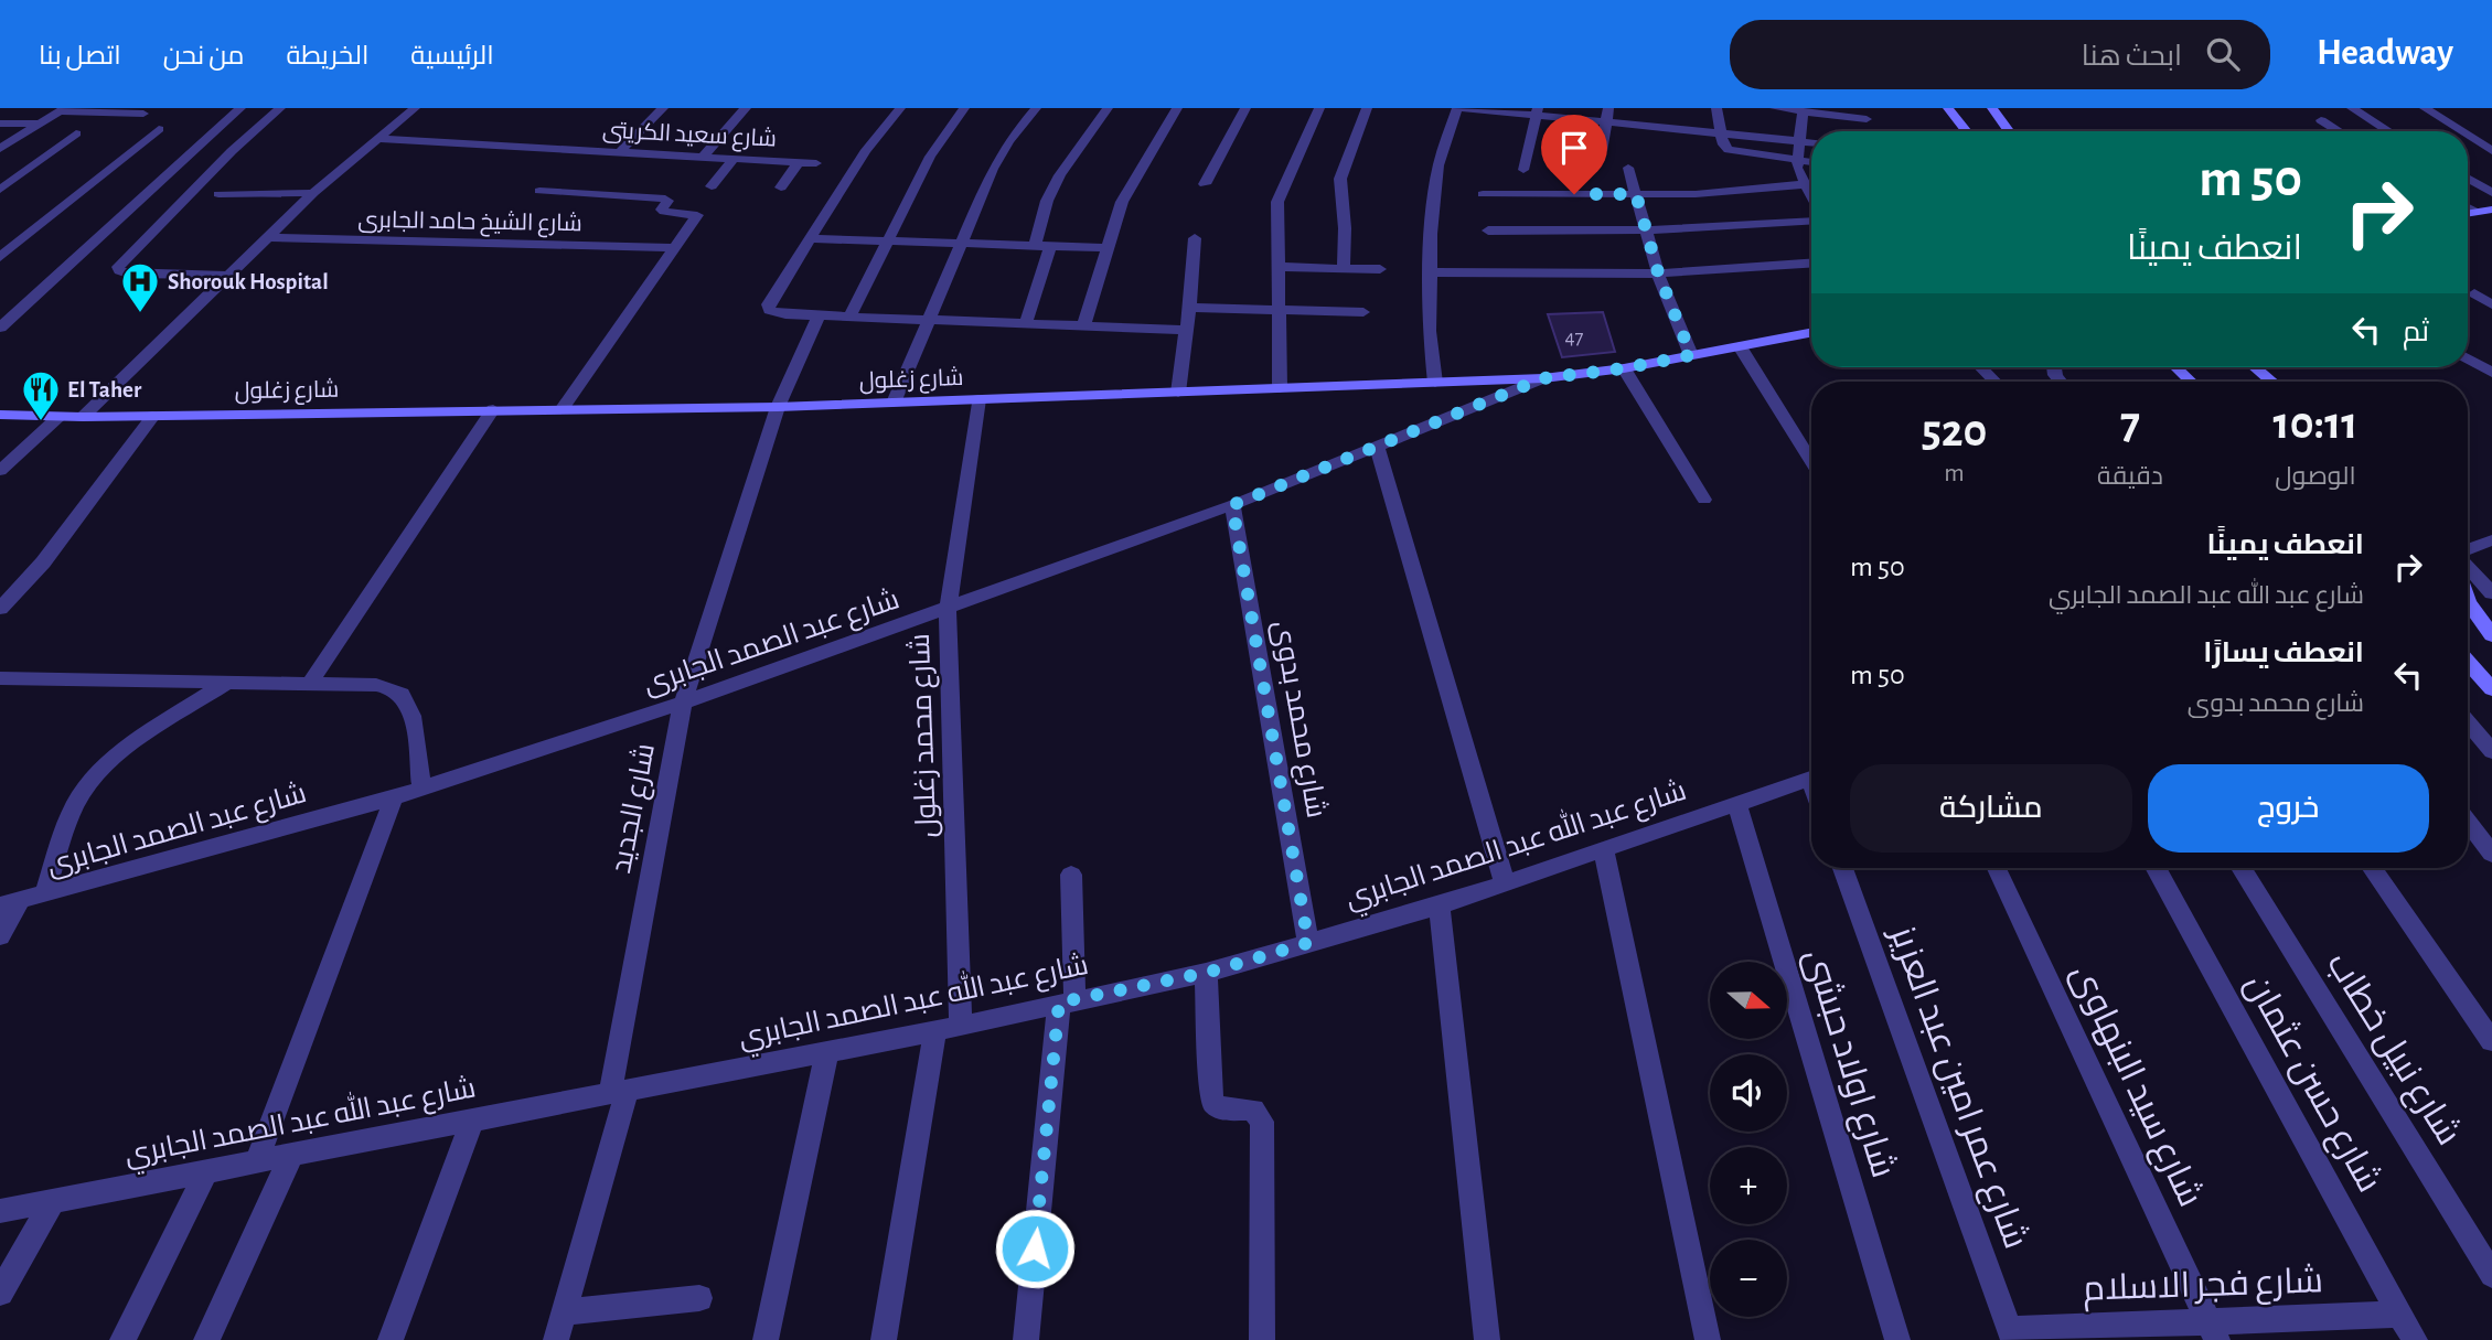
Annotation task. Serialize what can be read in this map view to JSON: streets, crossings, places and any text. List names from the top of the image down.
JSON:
{
  "streets": {
    "street": [
      "شارع سعيد الكريتى",
      "شارع الشيخ حامد الجابرى",
      "شارع زغلول",
      "شارع عبد الصمد الجابرى",
      "شارع محمد بدوى",
      "شارع محمد زغلول",
      "شارع الجديد",
      "شارع عبد الله عبد الصمد الجابري",
      "شارع نبيل خطاب",
      "شارع اولاد حبشى",
      "شارع حسن عثمان",
      "شارع سيد البنهاوى",
      "شارع عمر امين عبد العزيز",
      "شارع فجر الاسلام"
    ]
  },
  "crossings": [
    ["شارع زغلول", "شارع عبد الصمد الجابرى"],
    ["شارع زغلول", "شارع محمد زغلول"],
    ["شارع زغلول", "شارع الجديد"],
    ["شارع عبد الصمد الجابرى", "شارع محمد بدوى"],
    ["شارع عبد الصمد الجابرى", "شارع محمد زغلول"],
    ["شارع عبد الصمد الجابرى", "شارع الجديد"],
    ["شارع محمد بدوى", "شارع عبد الله عبد الصمد الجابري"],
    ["شارع محمد زغلول", "شارع عبد الله عبد الصمد الجابري"],
    ["شارع الجديد", "شارع عبد الله عبد الصمد الجابري"],
    ["شارع عبد الله عبد الصمد الجابري", "شارع اولاد حبشى"],
    ["شارع حسن عثمان", "شارع فجر الاسلام"],
    ["شارع سيد البنهاوى", "شارع فجر الاسلام"],
    ["شارع عمر امين عبد العزيز", "شارع فجر الاسلام"]
  ],
  "places": {
    "hospital": ["Shorouk Hospital"],
    "restaurant": ["El Taher"]
  },
  "house_numbers": ["47"],
  "north": "right",
  "page": {
    "header": "Headway",
    "search": "ابحث هنا",
    "nav": [
      "الرئيسية",
      "الخريطة",
      "من نحن",
      "اتصل بنا"
    ],
    "turn": ["50 m", "انعطف يمينًا"],
    "then": "ثم",
    "eta": [
      "10:11",
      "الوصول",
      "7",
      "دقيقة",
      "520",
      "m"
    ],
    "list": [
      {
        "name": "انعطف يمينًا",
        "note": "شارع عبد الله عبد الصمد الجابري",
        "value": "50 m"
      },
      {
        "name": "انعطف يسارًا",
        "note": "شارع محمد بدوى",
        "value": "50 m"
      }
    ],
    "buttons": ["خروج", "مشاركة"],
    "map_buttons": ["+", "−"]
  }
}
